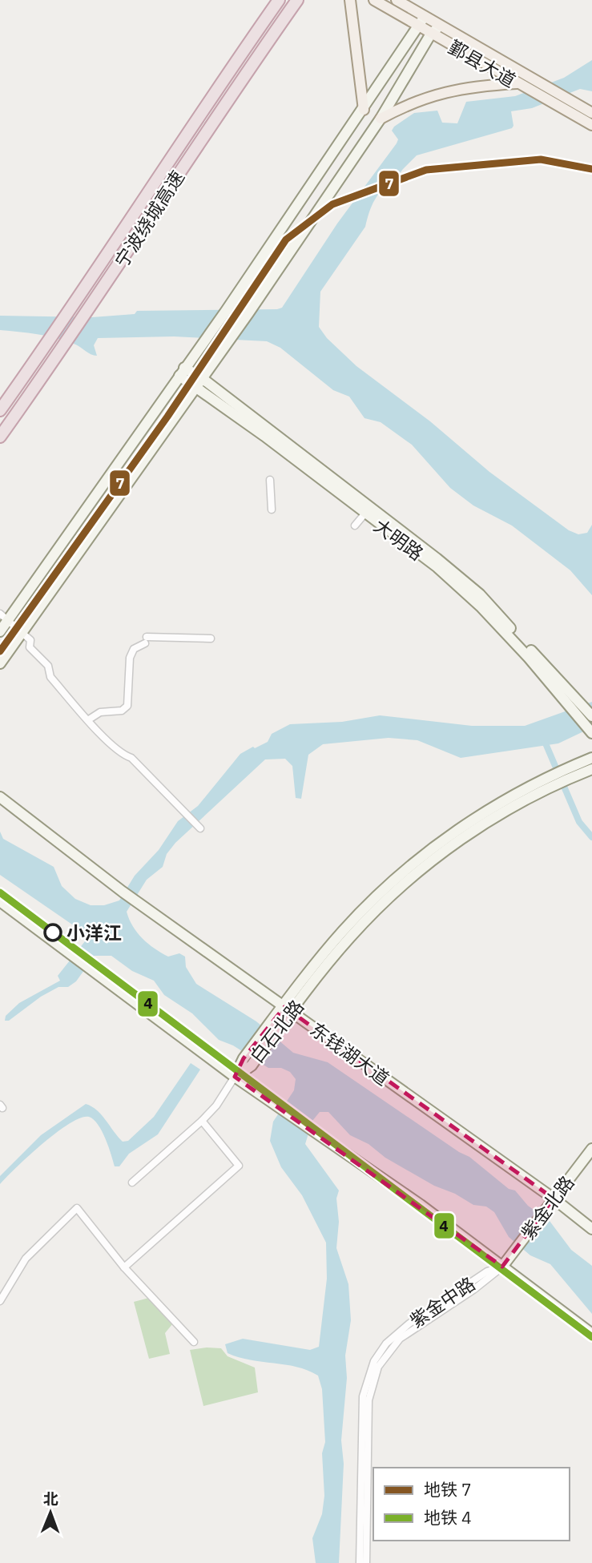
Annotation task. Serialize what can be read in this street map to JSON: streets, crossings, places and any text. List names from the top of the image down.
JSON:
{
  "streets": {
    "highway": ["宁波绕城高速"],
    "main road": [
      "鄞县大道",
      "大明路",
      "白石北路",
      "东钱湖大道",
      "紫金北路"
    ],
    "street": ["紫金中路"]
  },
  "crossings": [
    ["白石北路", "东钱湖大道"],
    ["东钱湖大道", "紫金北路"],
    ["紫金北路", "紫金中路"]
  ],
  "places": ["小洋江"],
  "lines": ["metro line 7", "metro line 4"],
  "legend": ["地铁 7", "地铁 4"],
  "north": "top"
}
